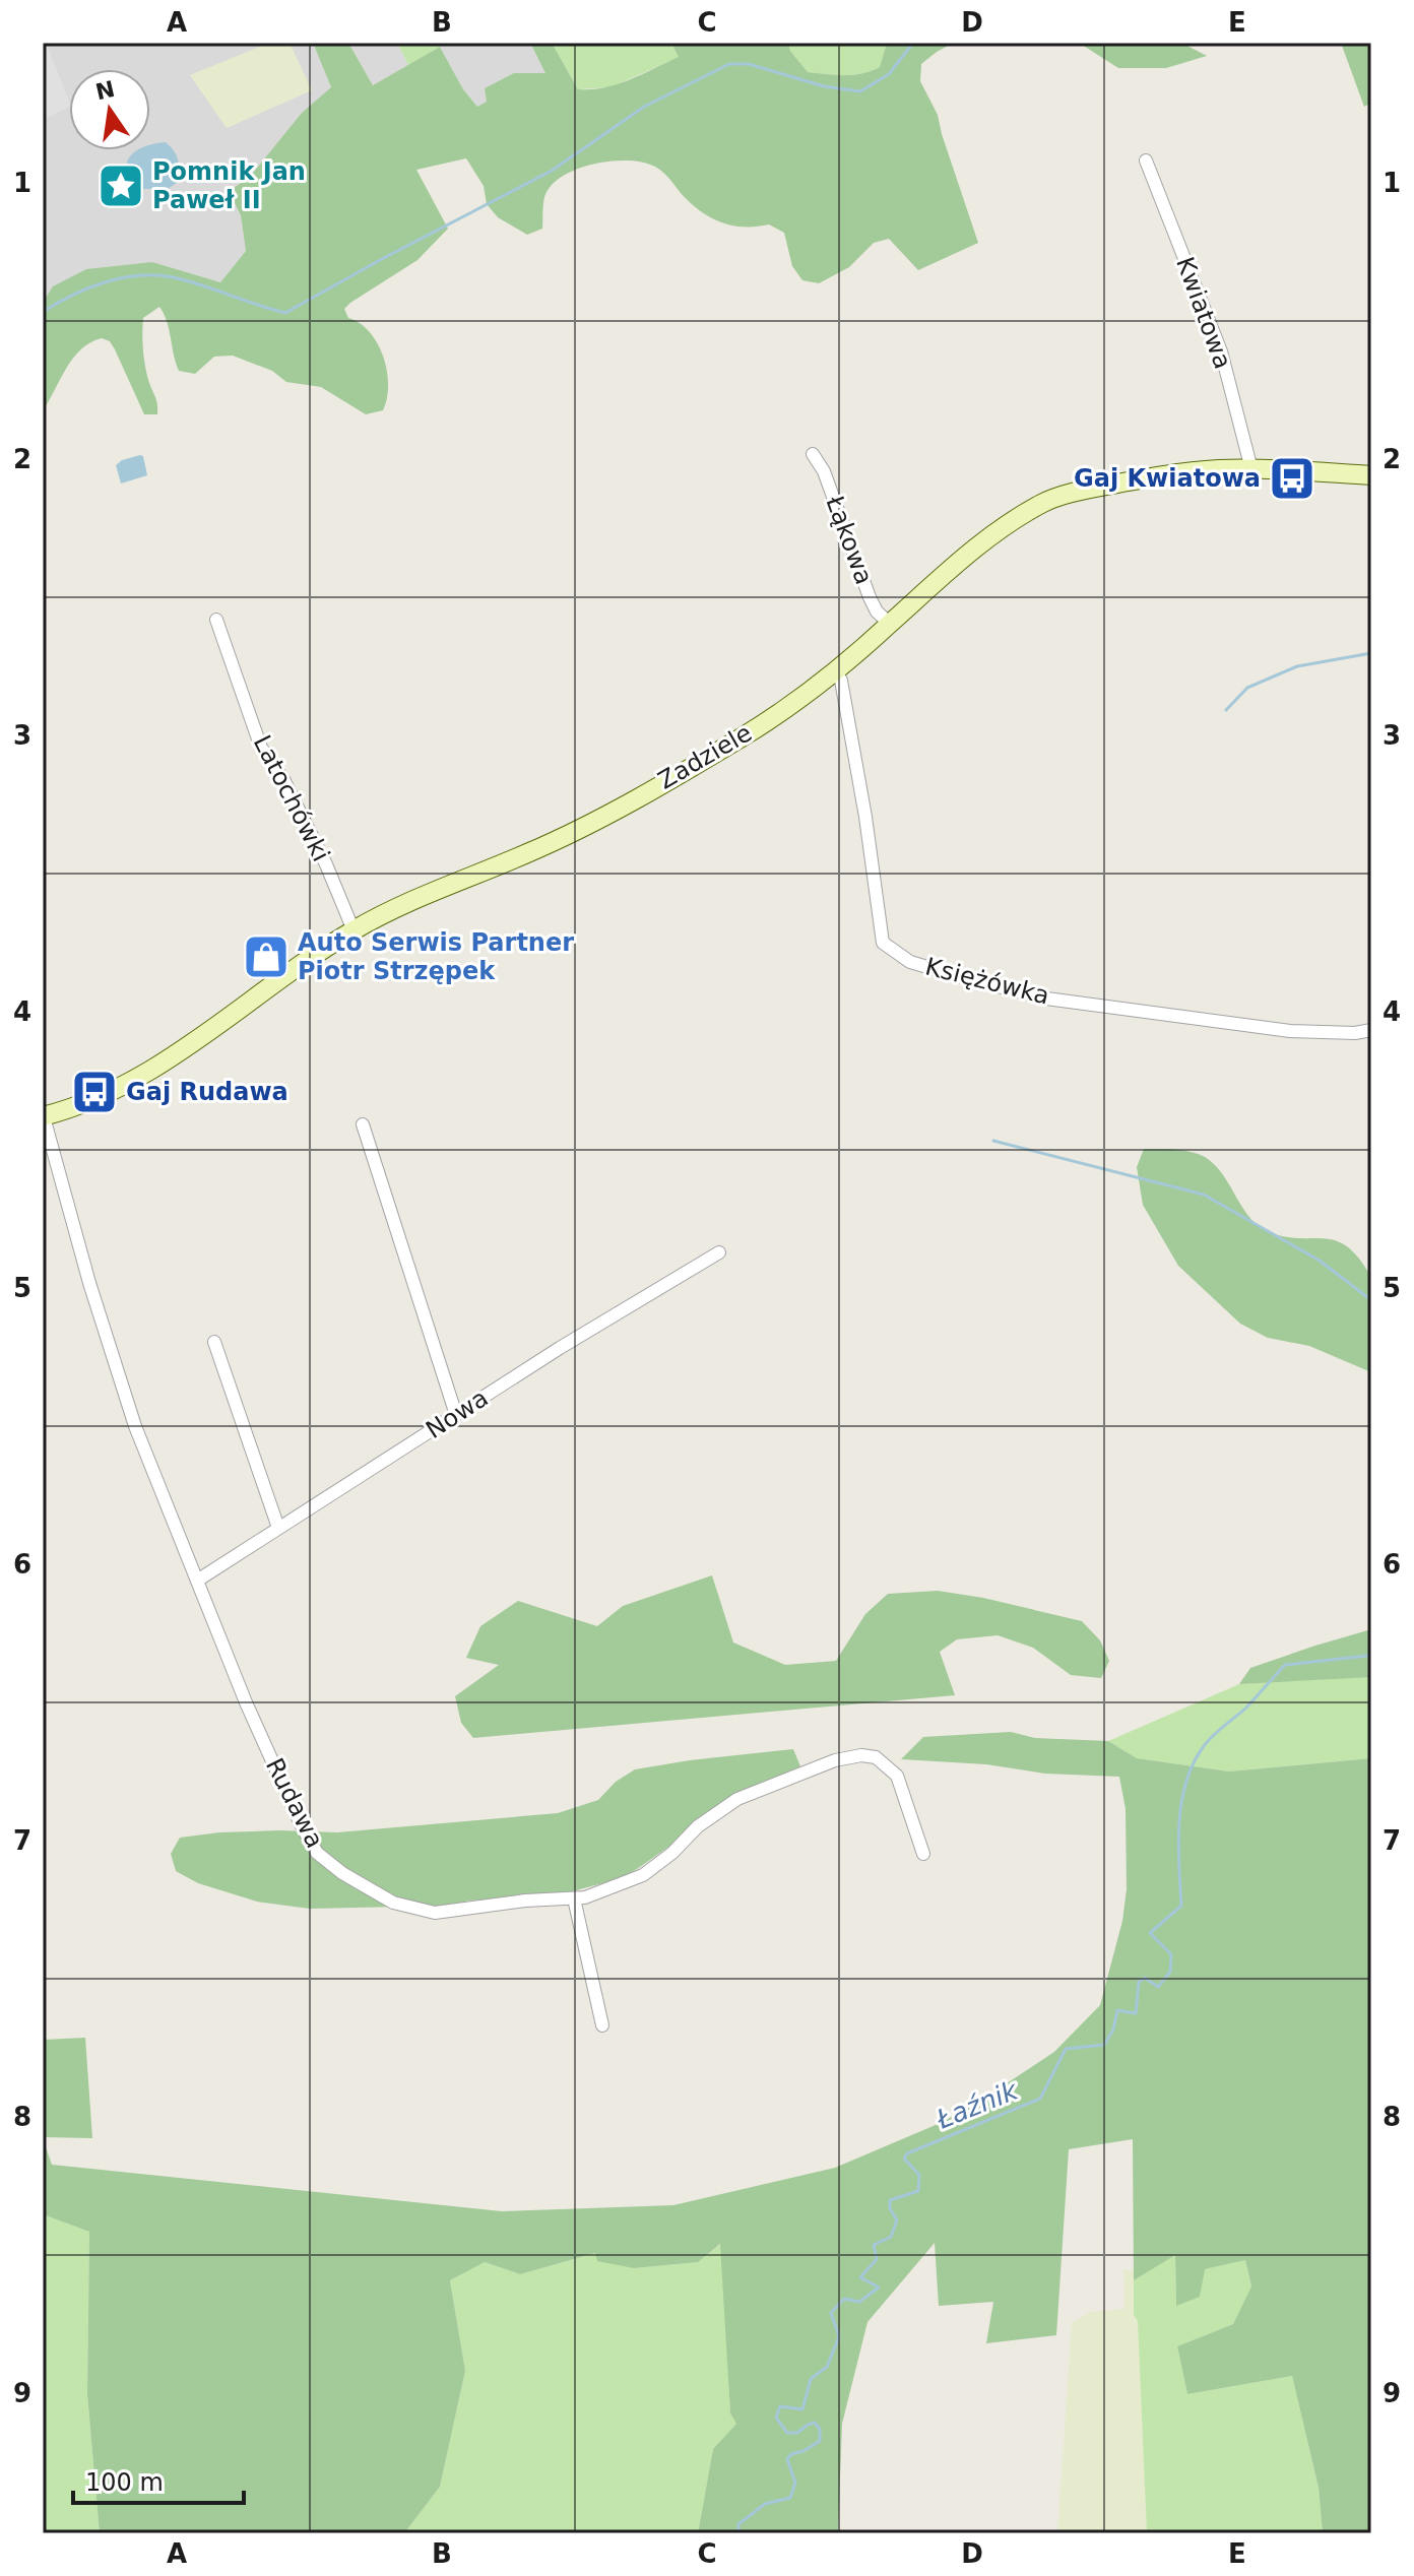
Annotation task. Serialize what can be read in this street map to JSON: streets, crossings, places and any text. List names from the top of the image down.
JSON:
{
  "streets": {
    "street": [
      "Kwiatowa",
      "Łąkowa",
      "Zadziele",
      "Latochówki",
      "Księżówka",
      "Nowa",
      "Rudawa"
    ]
  },
  "crossings": [
    ["Kwiatowa", "Zadziele"],
    ["Łąkowa", "Zadziele"],
    ["Zadziele", "Latochówki"],
    ["Zadziele", "Księżówka"],
    ["Zadziele", "Rudawa"],
    ["Nowa", "Rudawa"]
  ],
  "water": ["Łaźnik"],
  "places": {
    "place": ["Pomnik Jan Paweł II"],
    "bus stop": ["Gaj Kwiatowa", "Gaj Rudawa"],
    "shop": ["Auto Serwis Partner Piotr Strzępek"]
  },
  "scale_bar": "100 m",
  "north": "top",
  "grid": {
    "columns": [
      "A",
      "B",
      "C",
      "D",
      "E"
    ],
    "rows": [
      "1",
      "2",
      "3",
      "4",
      "5",
      "6",
      "7",
      "8",
      "9"
    ]
  }
}
